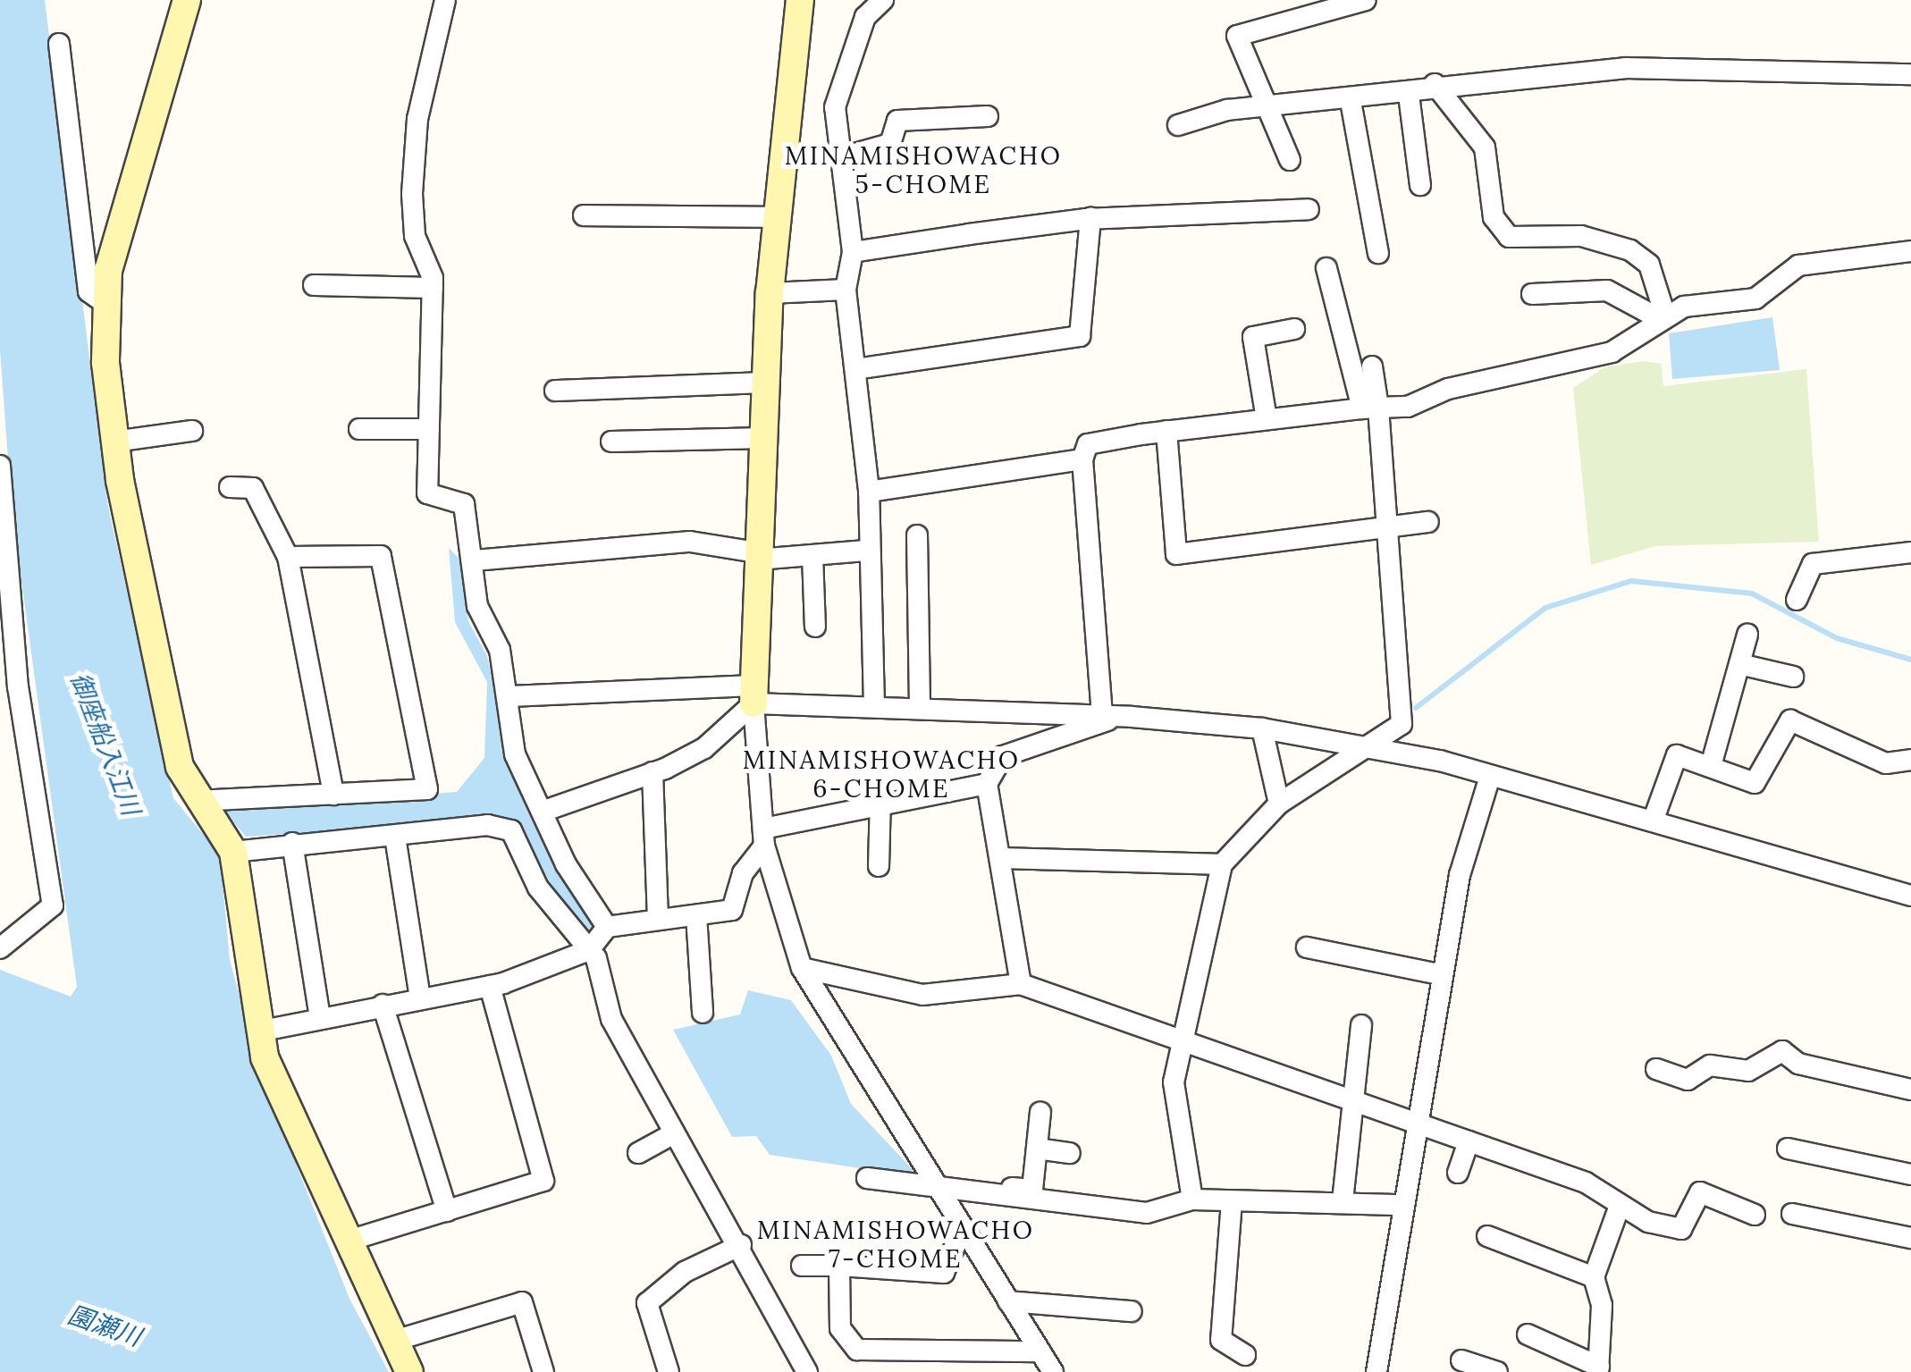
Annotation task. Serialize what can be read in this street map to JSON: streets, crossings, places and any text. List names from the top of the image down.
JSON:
{
  "districts": ["MINAMISHOWACHO 5-CHOME", "MINAMISHOWACHO 6-CHOME", "MINAMISHOWACHO 7-CHOME"],
  "water": ["御座船入江川", "園瀬川"]
}
